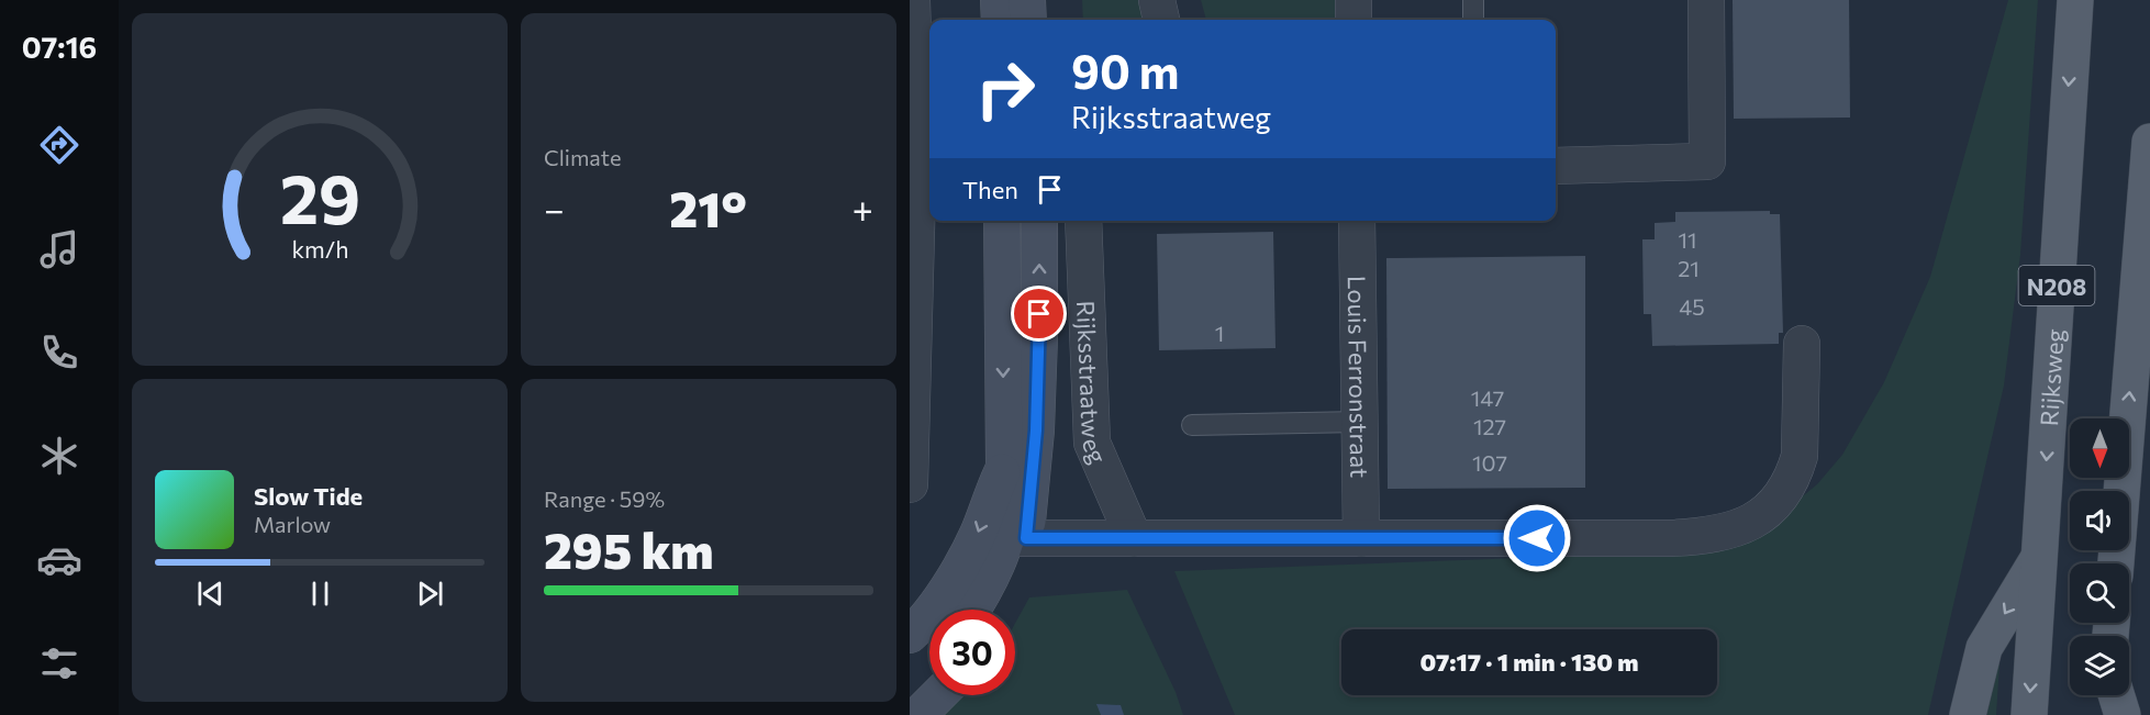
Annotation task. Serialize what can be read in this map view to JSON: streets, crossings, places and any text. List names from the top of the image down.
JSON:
{
  "streets": {
    "main road": ["N208", "Rijksweg", "Rijksstraatweg"],
    "street": ["Louis Ferronstraat"]
  },
  "crossings": [
    ["N208", "Rijksweg"]
  ],
  "house_numbers": [
    "11",
    "21",
    "45",
    "1",
    "147",
    "127",
    "107"
  ],
  "north": "bottom",
  "page": {
    "tabs": "07:16",
    "tile": [
      "Climate",
      ["Range · 59%", "295 km"]
    ],
    "turn": ["90 m", "Rijksstraatweg"],
    "then": "Then",
    "heat": ["−", "21°", "+"],
    "song": ["Slow Tide", "Marlow"],
    "limit": "30",
    "trip": "07:17 · 1 min · 130 m",
    "gauge": ["29", "km/h"]
  }
}
